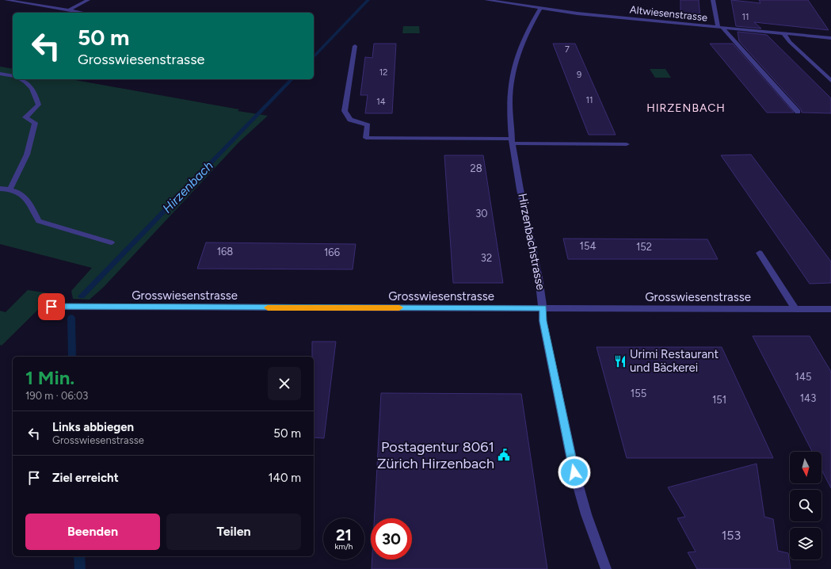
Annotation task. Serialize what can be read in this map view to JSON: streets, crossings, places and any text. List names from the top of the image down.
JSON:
{
  "streets": {
    "street": ["Altwiesenstrasse", "Hirzenbachstrasse", "Grosswiesenstrasse"]
  },
  "crossings": [
    ["Altwiesenstrasse", "Hirzenbachstrasse"],
    ["Hirzenbachstrasse", "Grosswiesenstrasse"]
  ],
  "districts": ["HIRZENBACH"],
  "water": ["Hirzenbach"],
  "places": {
    "restaurant": ["Urimi Restaurant und Bäckerei"],
    "public building": ["Postagentur 8061 Zürich Hirzenbach"]
  },
  "house_numbers": [
    "11",
    "7",
    "12",
    "9",
    "11",
    "14",
    "28",
    "30",
    "154",
    "152",
    "168",
    "166",
    "32",
    "145",
    "155",
    "143",
    "151",
    "153"
  ],
  "north": "bottom",
  "page": {
    "turn": ["50 m", "Grosswiesenstrasse"],
    "heading": ["1 Min.", "190 m · 06:03"],
    "list": [
      {
        "name": "Links abbiegen",
        "note": "Grosswiesenstrasse",
        "value": "50 m"
      },
      {
        "name": "Ziel erreicht",
        "value": "140 m"
      }
    ],
    "buttons": ["Beenden", "Teilen"],
    "speed": "21 km/h",
    "limit": "30"
  }
}
